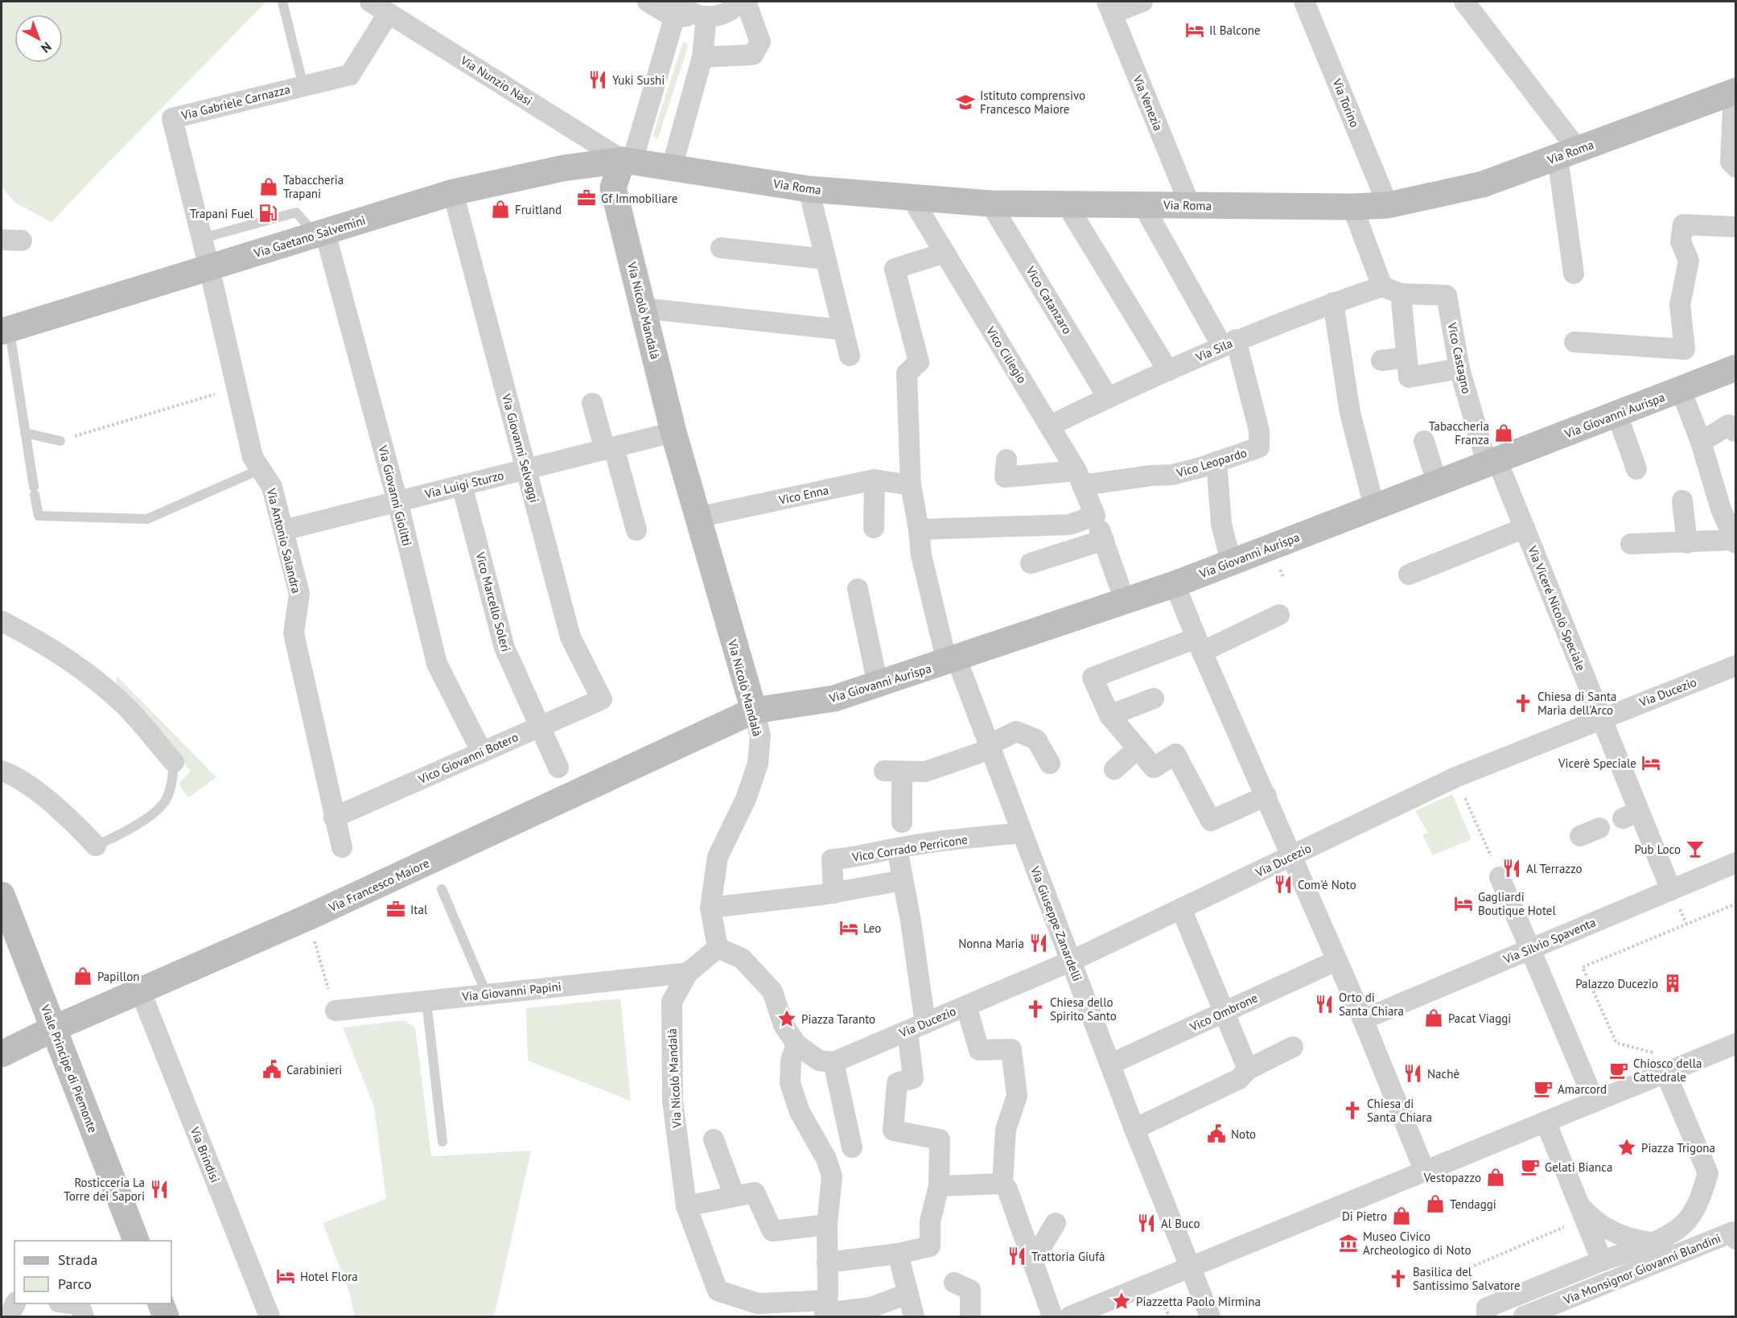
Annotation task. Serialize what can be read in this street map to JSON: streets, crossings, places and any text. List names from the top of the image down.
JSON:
{
  "streets": {
    "main road": [
      "Via Roma",
      "Via Gaetano Salvemini",
      "Via Nicolò Mandalà",
      "Via Giovanni Aurispa",
      "Via Francesco Maiore",
      "Viale Principe di Piemonte"
    ],
    "street": [
      "Via Nunzio Nasi",
      "Via Gabriele Carnazza",
      "Via Venezia",
      "Via Torino",
      "Vico Catanzaro",
      "Via Sila",
      "Vico Ciliegio",
      "Vico Castagno",
      "Via Giovanni Selvaggi",
      "Vico Leopardo",
      "Via Luigi Sturzo",
      "Vico Enna",
      "Via Giovanni Giolitti",
      "Via Antonio Salandra",
      "Vico Marcello Soleri",
      "Via Viceré Nicolò Speciale",
      "Via Ducezio",
      "Vico Giovanni Botero",
      "Vico Corrado Perricone",
      "Via Giuseppe Zanardelli",
      "Via Silvio Spaventa",
      "Via Giovanni Papini",
      "Vico Ombrone",
      "Via Brindisi",
      "Via Monsignor Giovanni Blandini"
    ]
  },
  "crossings": [
    ["Via Nunzio Nasi", "Via Gabriele Carnazza"],
    ["Via Nunzio Nasi", "Via Roma"],
    ["Via Nunzio Nasi", "Via Gaetano Salvemini"],
    ["Via Nunzio Nasi", "Via Nicolò Mandalà"],
    ["Via Gabriele Carnazza", "Via Gaetano Salvemini"],
    ["Via Gabriele Carnazza", "Via Antonio Salandra"],
    ["Via Venezia", "Via Roma"],
    ["Via Torino", "Via Roma"],
    ["Via Roma", "Via Gaetano Salvemini"],
    ["Via Roma", "Vico Catanzaro"],
    ["Via Roma", "Via Nicolò Mandalà"],
    ["Via Roma", "Vico Ciliegio"],
    ["Via Gaetano Salvemini", "Via Nicolò Mandalà"],
    ["Via Gaetano Salvemini", "Via Giovanni Selvaggi"],
    ["Via Gaetano Salvemini", "Via Giovanni Giolitti"],
    ["Via Gaetano Salvemini", "Via Antonio Salandra"],
    ["Vico Catanzaro", "Via Sila"],
    ["Via Nicolò Mandalà", "Via Giovanni Aurispa"],
    ["Via Nicolò Mandalà", "Via Luigi Sturzo"],
    ["Via Nicolò Mandalà", "Vico Enna"],
    ["Via Nicolò Mandalà", "Via Francesco Maiore"],
    ["Via Nicolò Mandalà", "Via Giovanni Papini"],
    ["Via Sila", "Vico Ciliegio"],
    ["Via Sila", "Vico Castagno"],
    ["Via Sila", "Vico Leopardo"],
    ["Vico Ciliegio", "Vico Leopardo"],
    ["Vico Ciliegio", "Via Giuseppe Zanardelli"],
    ["Vico Castagno", "Via Giovanni Aurispa"],
    ["Vico Castagno", "Via Viceré Nicolò Speciale"],
    ["Via Giovanni Aurispa", "Via Viceré Nicolò Speciale"],
    ["Via Giovanni Aurispa", "Via Francesco Maiore"],
    ["Via Giovanni Aurispa", "Via Giuseppe Zanardelli"],
    ["Via Giovanni Selvaggi", "Via Luigi Sturzo"],
    ["Via Giovanni Selvaggi", "Vico Giovanni Botero"],
    ["Via Luigi Sturzo", "Via Giovanni Giolitti"],
    ["Via Luigi Sturzo", "Via Antonio Salandra"],
    ["Via Luigi Sturzo", "Vico Marcello Soleri"],
    ["Vico Enna", "Via Giuseppe Zanardelli"],
    ["Via Giovanni Giolitti", "Vico Giovanni Botero"],
    ["Via Antonio Salandra", "Vico Giovanni Botero"],
    ["Vico Marcello Soleri", "Vico Giovanni Botero"],
    ["Via Viceré Nicolò Speciale", "Via Ducezio"],
    ["Via Viceré Nicolò Speciale", "Via Silvio Spaventa"],
    ["Via Ducezio", "Via Giuseppe Zanardelli"],
    ["Vico Corrado Perricone", "Via Giuseppe Zanardelli"],
    ["Via Francesco Maiore", "Viale Principe di Piemonte"],
    ["Via Francesco Maiore", "Via Brindisi"],
    ["Via Giuseppe Zanardelli", "Vico Ombrone"]
  ],
  "places": {
    "hotel": [
      "Il Balcone",
      "Vicerè Speciale",
      "Gagliardi Boutique Hotel",
      "Leo",
      "Hotel Flora"
    ],
    "restaurant": [
      "Yuki Sushi",
      "Al Terrazzo",
      "Com'é Noto",
      "Nonna Maria",
      "Orto di Santa Chiara",
      "Nachè",
      "Rosticceria La Torre dei Sapori",
      "Al Buco",
      "Trattoria Giufà"
    ],
    "school or university": ["Istituto comprensivo Francesco Maiore"],
    "shop": [
      "Tabaccheria Trapani",
      "Fruitland",
      "Tabaccheria Franza",
      "Papillon",
      "Pacat Viaggi",
      "Vestopazzo",
      "Tendaggi",
      "Di Pietro"
    ],
    "office": ["Gf Immobiliare", "Ital"],
    "fuel station": ["Trapani Fuel"],
    "church": [
      "Chiesa di Santa Maria dell'Arco",
      "Chiesa dello Spirito Santo",
      "Chiesa di Santa Chiara",
      "Basilica del Santissimo Salvatore"
    ],
    "bar": ["Pub Loco"],
    "building": ["Palazzo Ducezio"],
    "place": ["Piazza Taranto", "Piazza Trigona", "Piazzetta Paolo Mirmina"],
    "public building": ["Carabinieri", "Noto"],
    "cafe": ["Chiosco della Cattedrale", "Amarcord", "Gelati Bianca"],
    "museum": ["Museo Civico Archeologico di Noto"]
  },
  "legend": ["Strada", "Parco"],
  "north": "bottom right"
}
